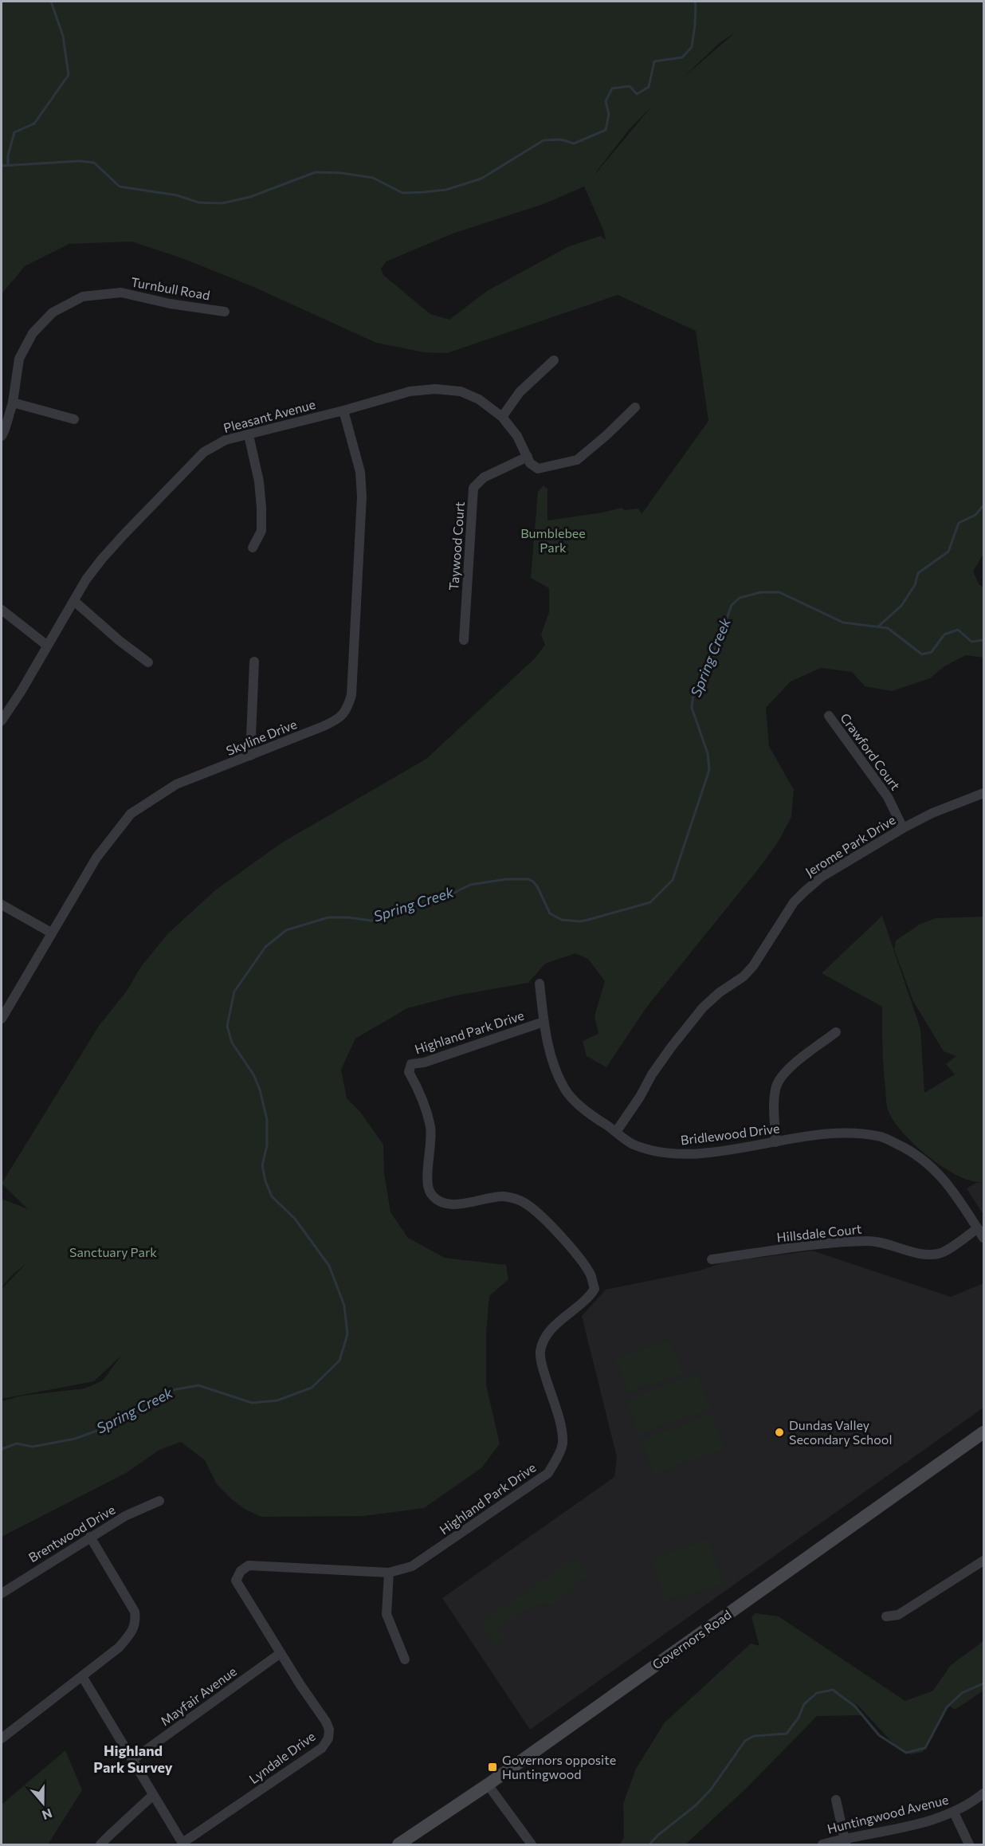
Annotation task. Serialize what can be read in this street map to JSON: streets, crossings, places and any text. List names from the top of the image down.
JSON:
{
  "streets": {
    "main road": ["Governors Road"],
    "street": [
      "Turnbull Road",
      "Pleasant Avenue",
      "Taywood Court",
      "Skyline Drive",
      "Crawford Court",
      "Jerome Park Drive",
      "Highland Park Drive",
      "Bridlewood Drive",
      "Hillsdale Court",
      "Brentwood Drive",
      "Mayfair Avenue",
      "Lyndale Drive",
      "Huntingwood Avenue"
    ]
  },
  "crossings": [
    ["Pleasant Avenue", "Taywood Court"],
    ["Pleasant Avenue", "Skyline Drive"],
    ["Crawford Court", "Jerome Park Drive"],
    ["Jerome Park Drive", "Bridlewood Drive"],
    ["Highland Park Drive", "Bridlewood Drive"],
    ["Highland Park Drive", "Lyndale Drive"],
    ["Bridlewood Drive", "Hillsdale Court"],
    ["Mayfair Avenue", "Lyndale Drive"]
  ],
  "districts": ["Highland Park Survey"],
  "water": ["Spring Creek"],
  "parks": ["Bumblebee Park", "Sanctuary Park"],
  "places": {
    "other": ["Dundas Valley Secondary School"],
    "transit": ["Governors opposite Huntingwood"]
  },
  "north": "bottom"
}
